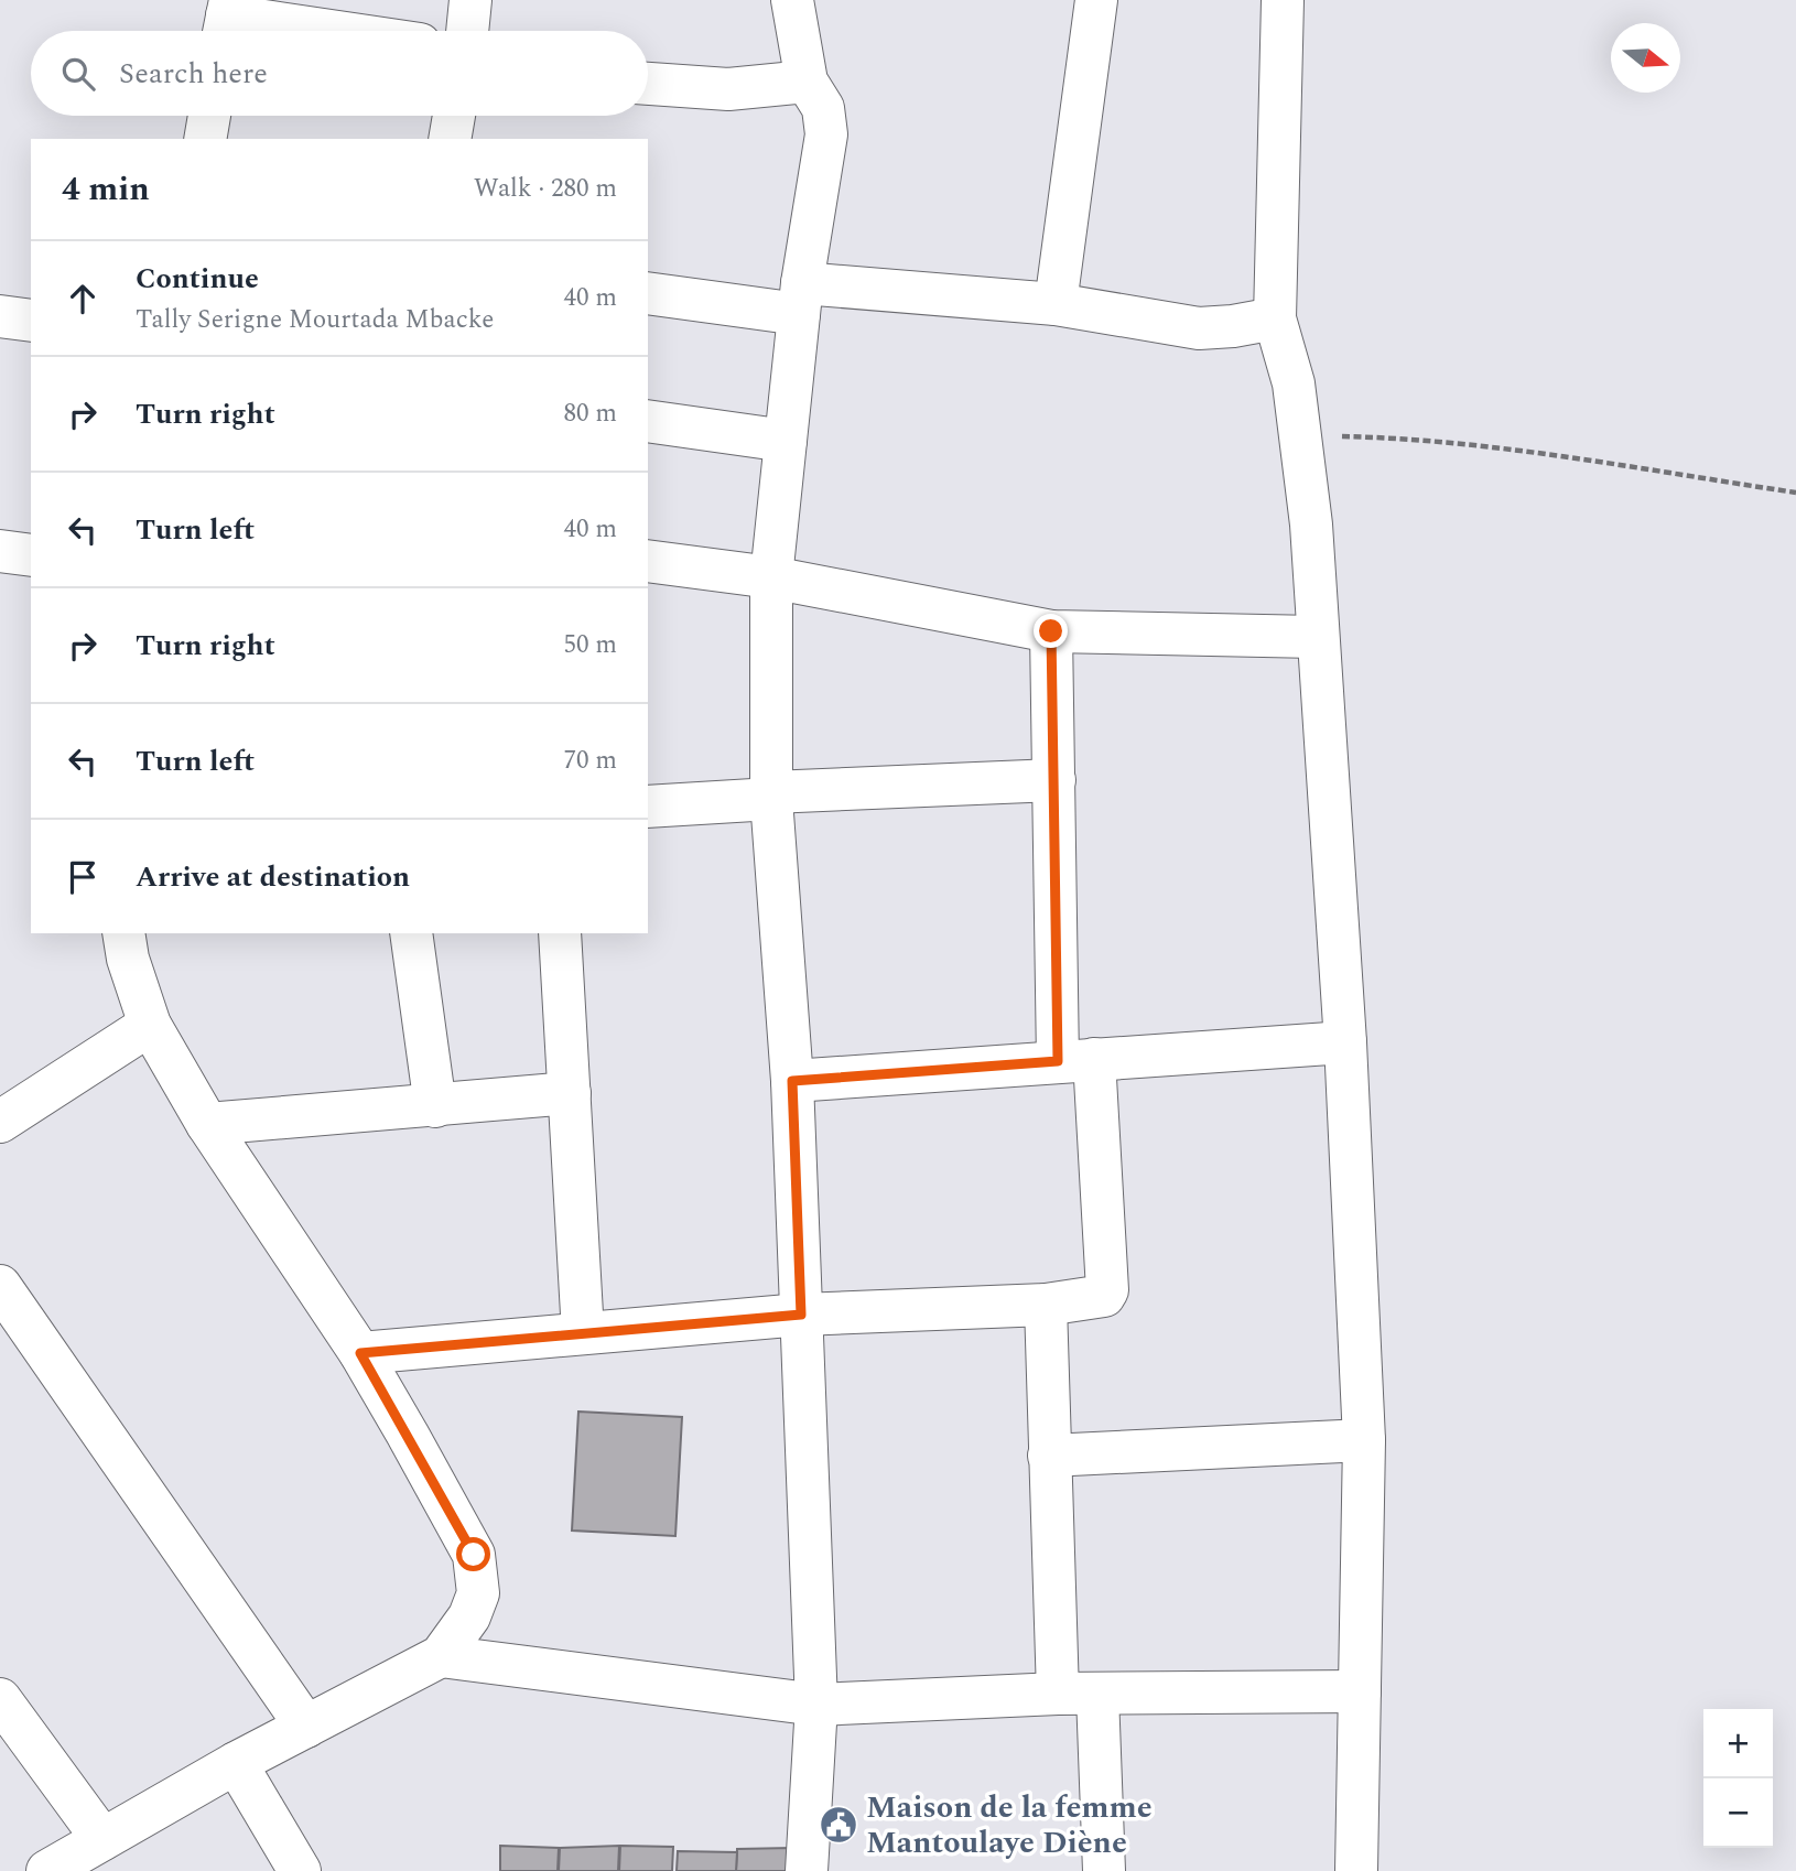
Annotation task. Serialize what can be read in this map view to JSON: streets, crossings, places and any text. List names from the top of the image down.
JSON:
{
  "places": {
    "public building": ["Maison de la femme Mantoulaye Diène"]
  },
  "north": "right",
  "page": {
    "search": "Search here",
    "heading": ["4 min", "Walk · 280 m"],
    "list": [
      ["Continue", "Tally Serigne Mourtada Mbacke", "40 m"],
      ["Turn right", "80 m"],
      ["Turn left", "40 m"],
      ["Turn right", "50 m"],
      ["Turn left", "70 m"],
      "Arrive at destination"
    ],
    "map_buttons": ["+", "−"]
  }
}
